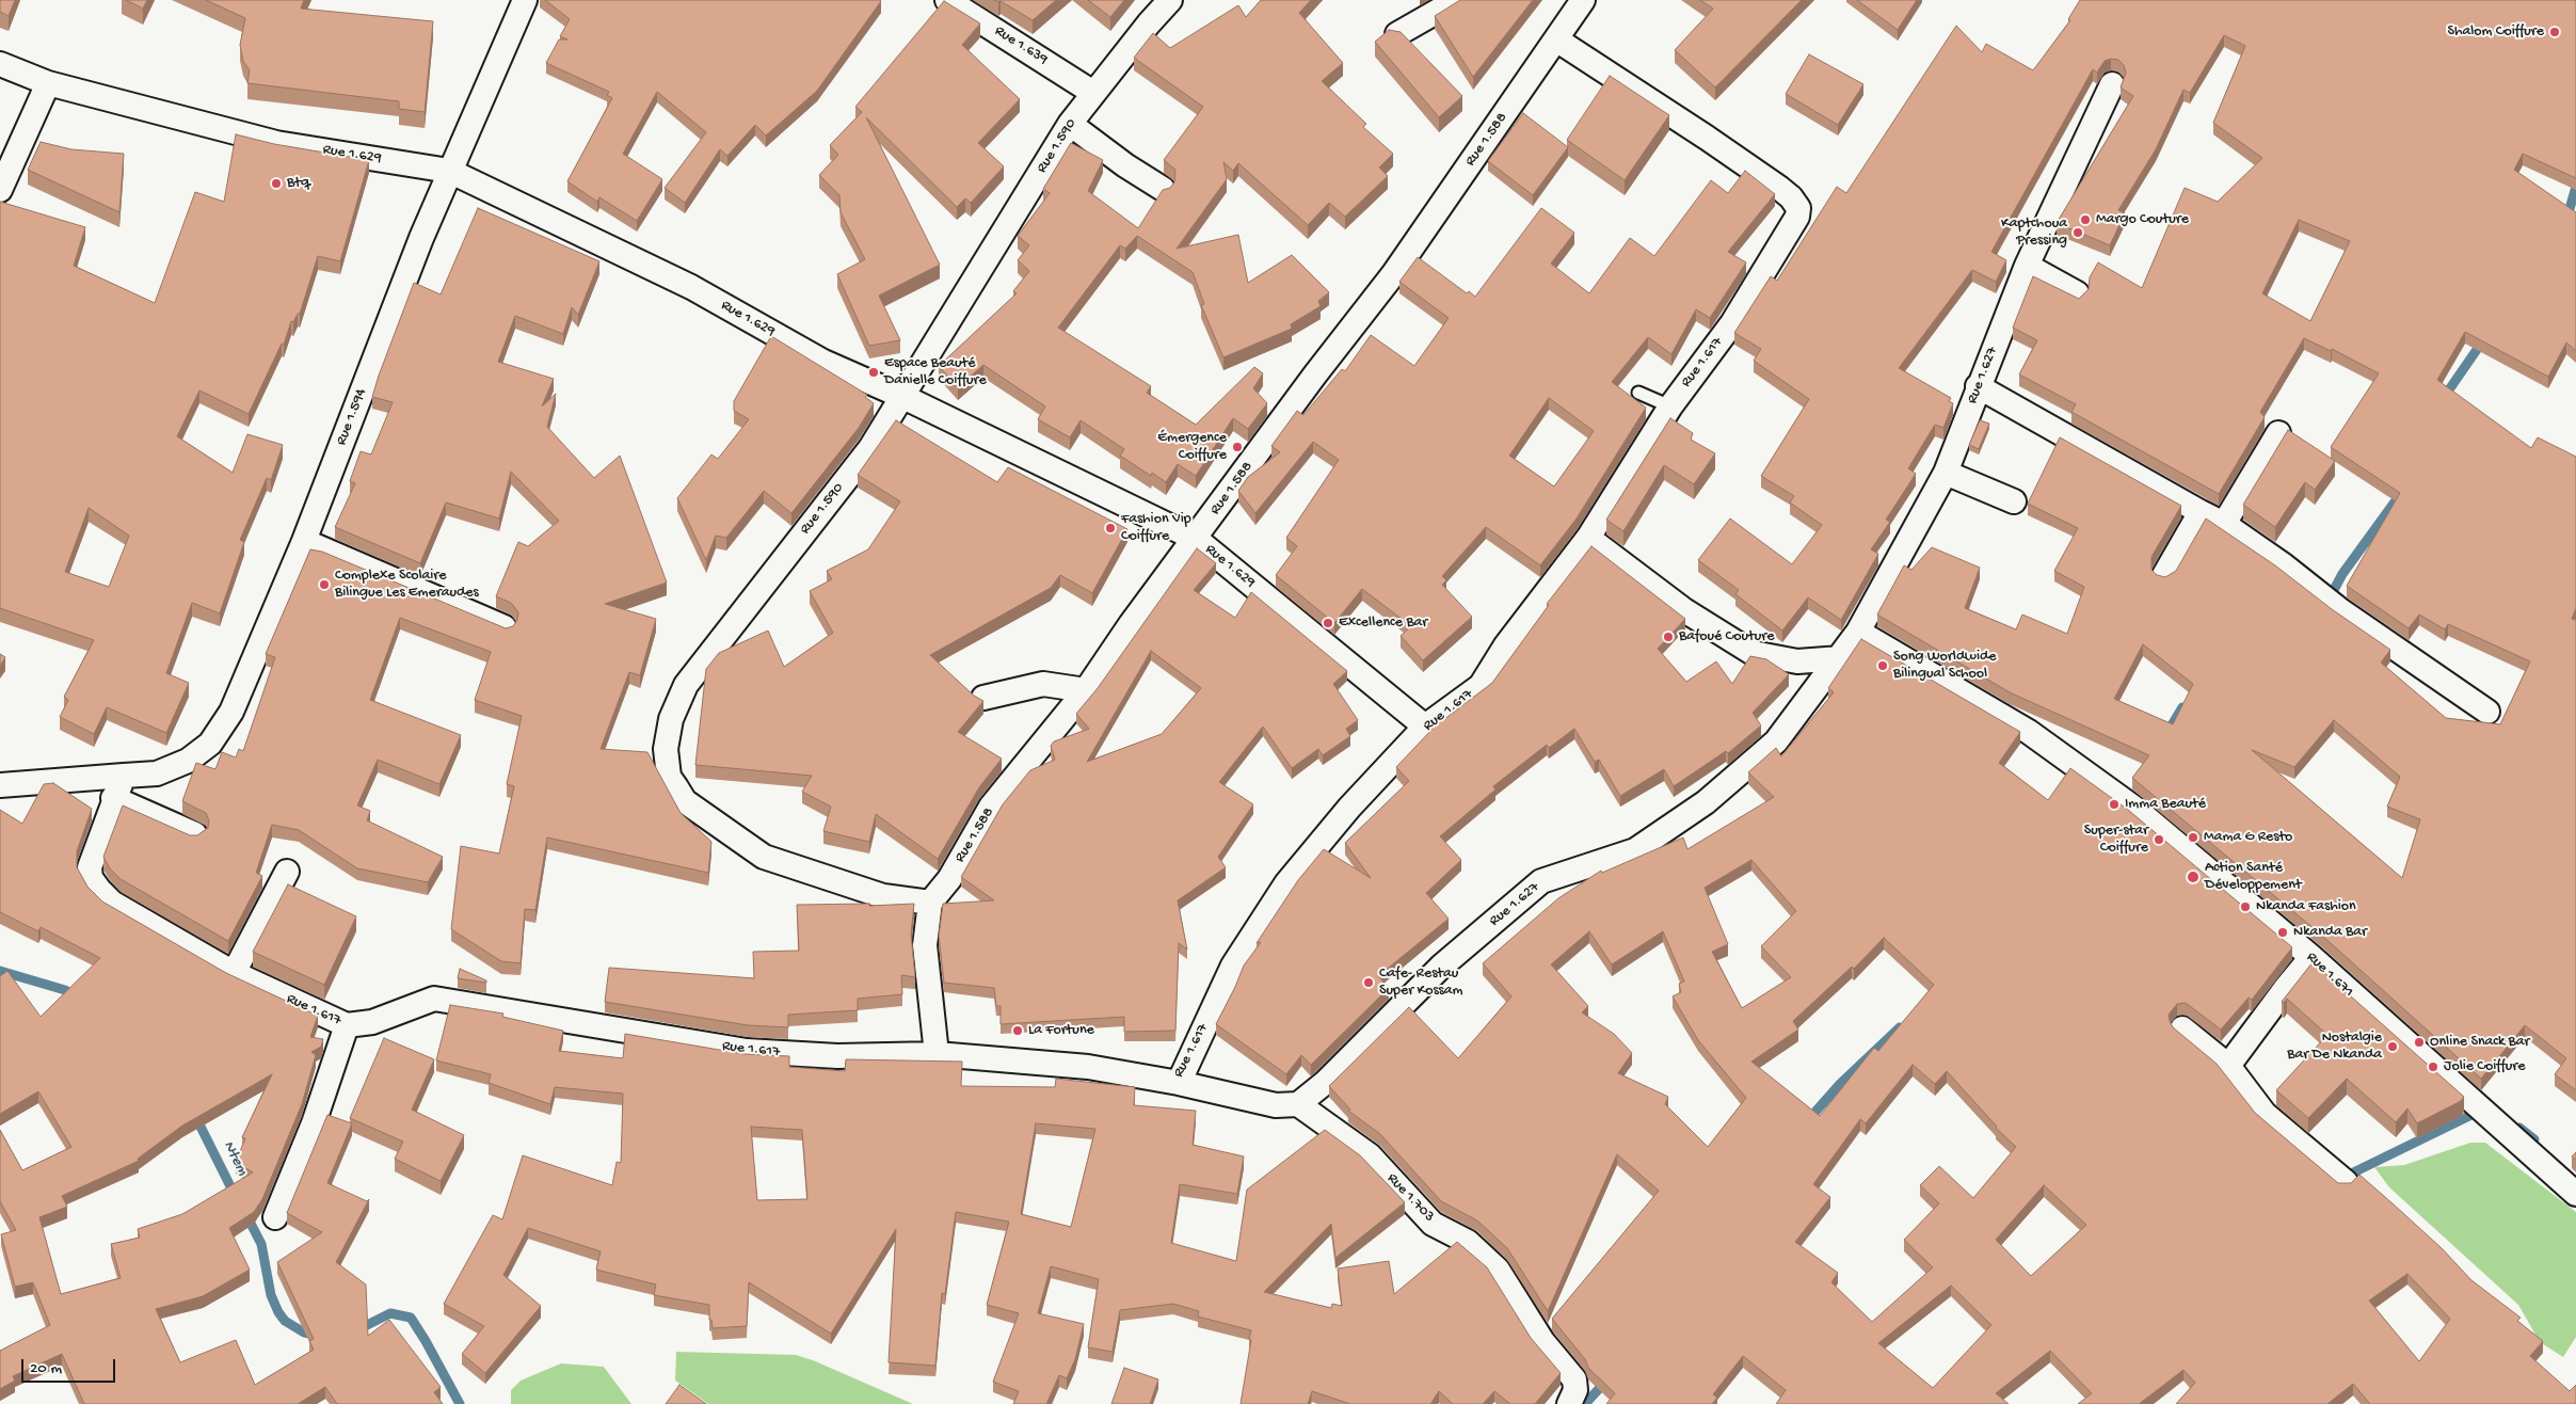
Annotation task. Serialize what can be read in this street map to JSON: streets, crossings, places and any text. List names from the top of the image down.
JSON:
{
  "streets": {
    "street": [
      "Rue 1.639",
      "Rue 1.588",
      "Rue 1.590",
      "Rue 1.629",
      "Rue 1.617",
      "Rue 1.627",
      "Rue 1.594",
      "Rue 1.671",
      "Rue 1.703"
    ]
  },
  "crossings": [
    ["Rue 1.639", "Rue 1.590"],
    ["Rue 1.588", "Rue 1.590"],
    ["Rue 1.588", "Rue 1.629"],
    ["Rue 1.588", "Rue 1.617"],
    ["Rue 1.590", "Rue 1.629"],
    ["Rue 1.629", "Rue 1.617"],
    ["Rue 1.629", "Rue 1.594"],
    ["Rue 1.617", "Rue 1.594"],
    ["Rue 1.627", "Rue 1.671"],
    ["Rue 1.627", "Rue 1.703"]
  ],
  "water": ["Ntem"],
  "places": [
    "Shalom Coiffure",
    "Btq",
    "Margo Couture",
    "Kaptchoua Pressing",
    "Espace Beauté Danielle Coiffure",
    "Émergence Coiffure",
    "Fashion Vip Coiffure",
    "Complexe Scolaire Bilingue Les Emeraudes",
    "Excellence Bar",
    "Bafoué Couture",
    "Song Worldwide Bilingual School",
    "Imma Beauté",
    "Mama G Resto",
    "Super-star Coiffure",
    "Action Santé Développement",
    "Nkanda Fashion",
    "Nkanda Bar",
    "Cafe- Restau Super Kossam",
    "La Fortune",
    "Online Snack Bar",
    "Nostalgie Bar De Nkanda",
    "Jolie Coiffure"
  ],
  "scale_bar": "20 m"
}
